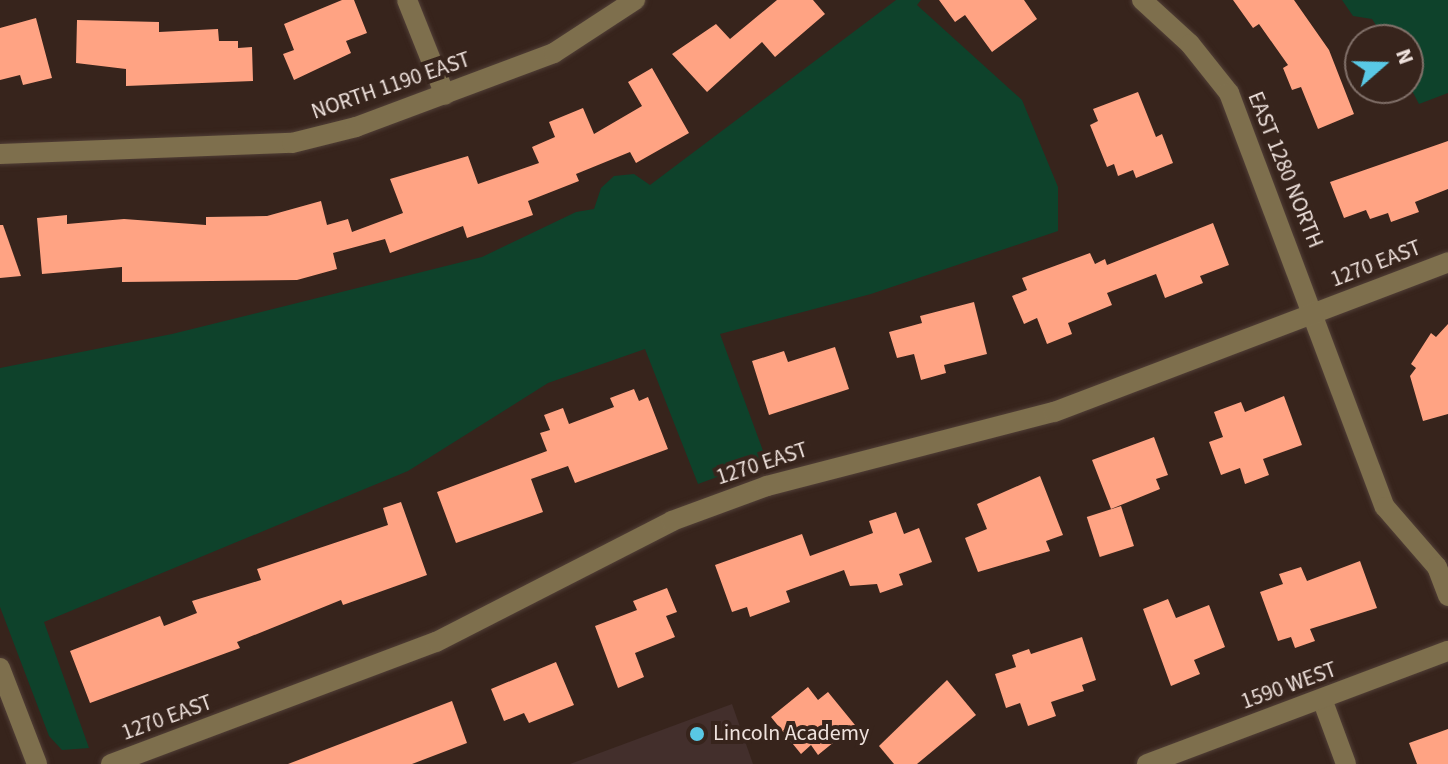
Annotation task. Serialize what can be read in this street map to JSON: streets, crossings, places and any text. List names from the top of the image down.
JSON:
{
  "streets": {
    "street": [
      "NORTH 1190 EAST",
      "EAST 1280 NORTH",
      "1270 EAST",
      "1590 WEST"
    ]
  },
  "crossings": [
    ["EAST 1280 NORTH", "1270 EAST"]
  ],
  "places": ["Lincoln Academy"],
  "north": "right"
}
